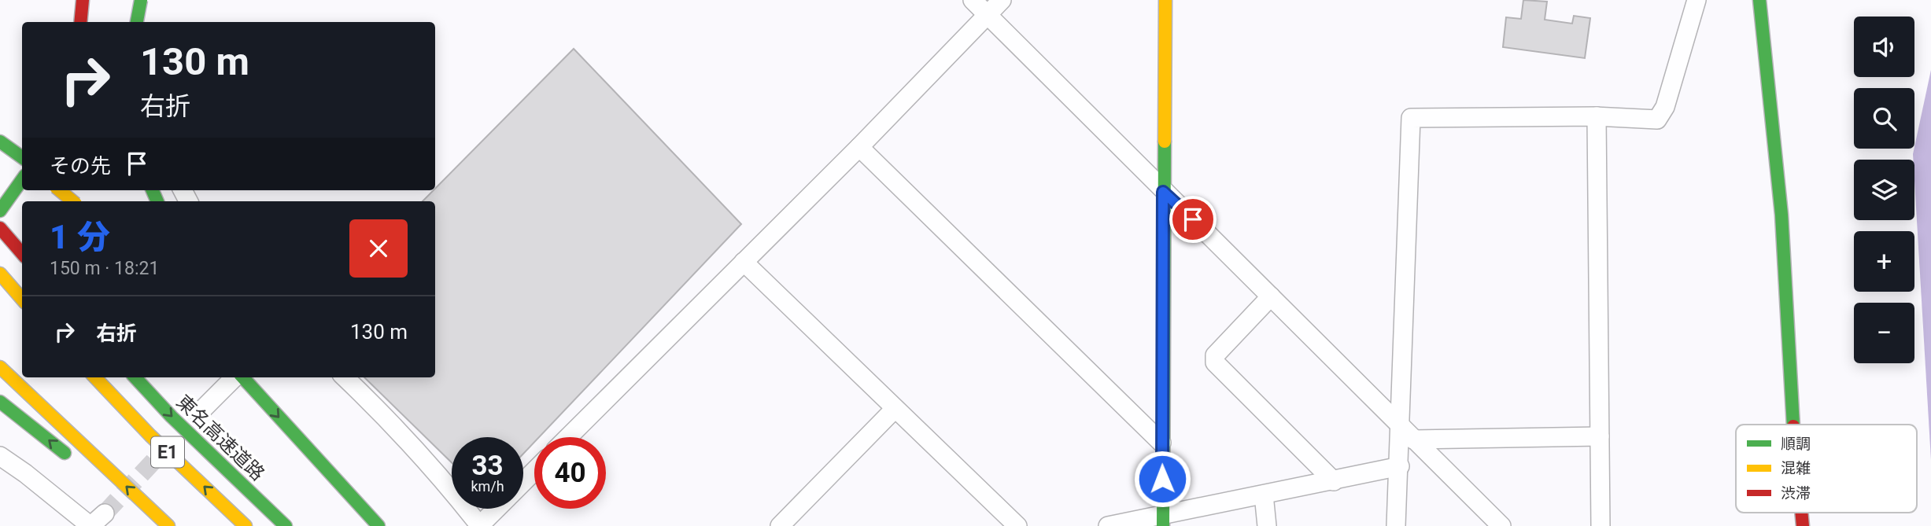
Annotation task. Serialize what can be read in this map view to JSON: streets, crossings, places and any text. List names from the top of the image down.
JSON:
{
  "streets": {
    "main road": ["東名高速道路", "E1"]
  },
  "legend": ["順調", "混雑", "渋滞"],
  "page": {
    "map_buttons": ["+", "−"],
    "turn": ["130 m", "右折"],
    "then": "その先",
    "heading": ["1 分", "150 m · 18:21"],
    "list": [
      {
        "name": "右折",
        "value": "130 m"
      }
    ],
    "speed": "33 km/h",
    "limit": "40"
  }
}
